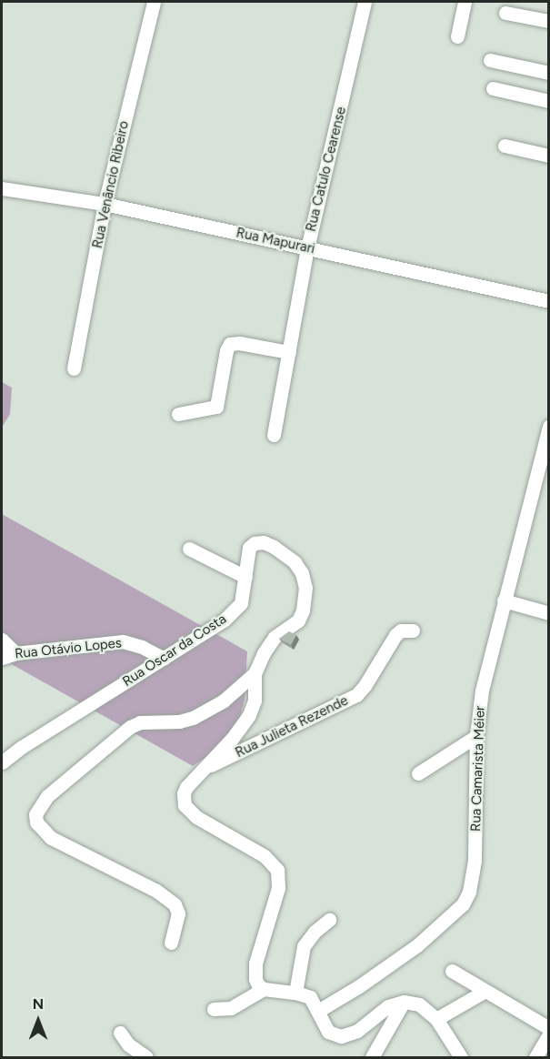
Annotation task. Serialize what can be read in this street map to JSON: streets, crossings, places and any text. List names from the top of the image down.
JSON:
{
  "streets": {
    "street": [
      "Rua Catulo Cearense",
      "Rua Venâncio Ribeiro",
      "Rua Mapurari",
      "Rua Otávio Lopes",
      "Rua Oscar da Costa",
      "Rua Julieta Rezende",
      "Rua Camarista Méier"
    ]
  },
  "crossings": [
    ["Rua Catulo Cearense", "Rua Mapurari"],
    ["Rua Venâncio Ribeiro", "Rua Mapurari"],
    ["Rua Otávio Lopes", "Rua Oscar da Costa"],
    ["Rua Oscar da Costa", "Rua Julieta Rezende"]
  ],
  "north": "top"
}
